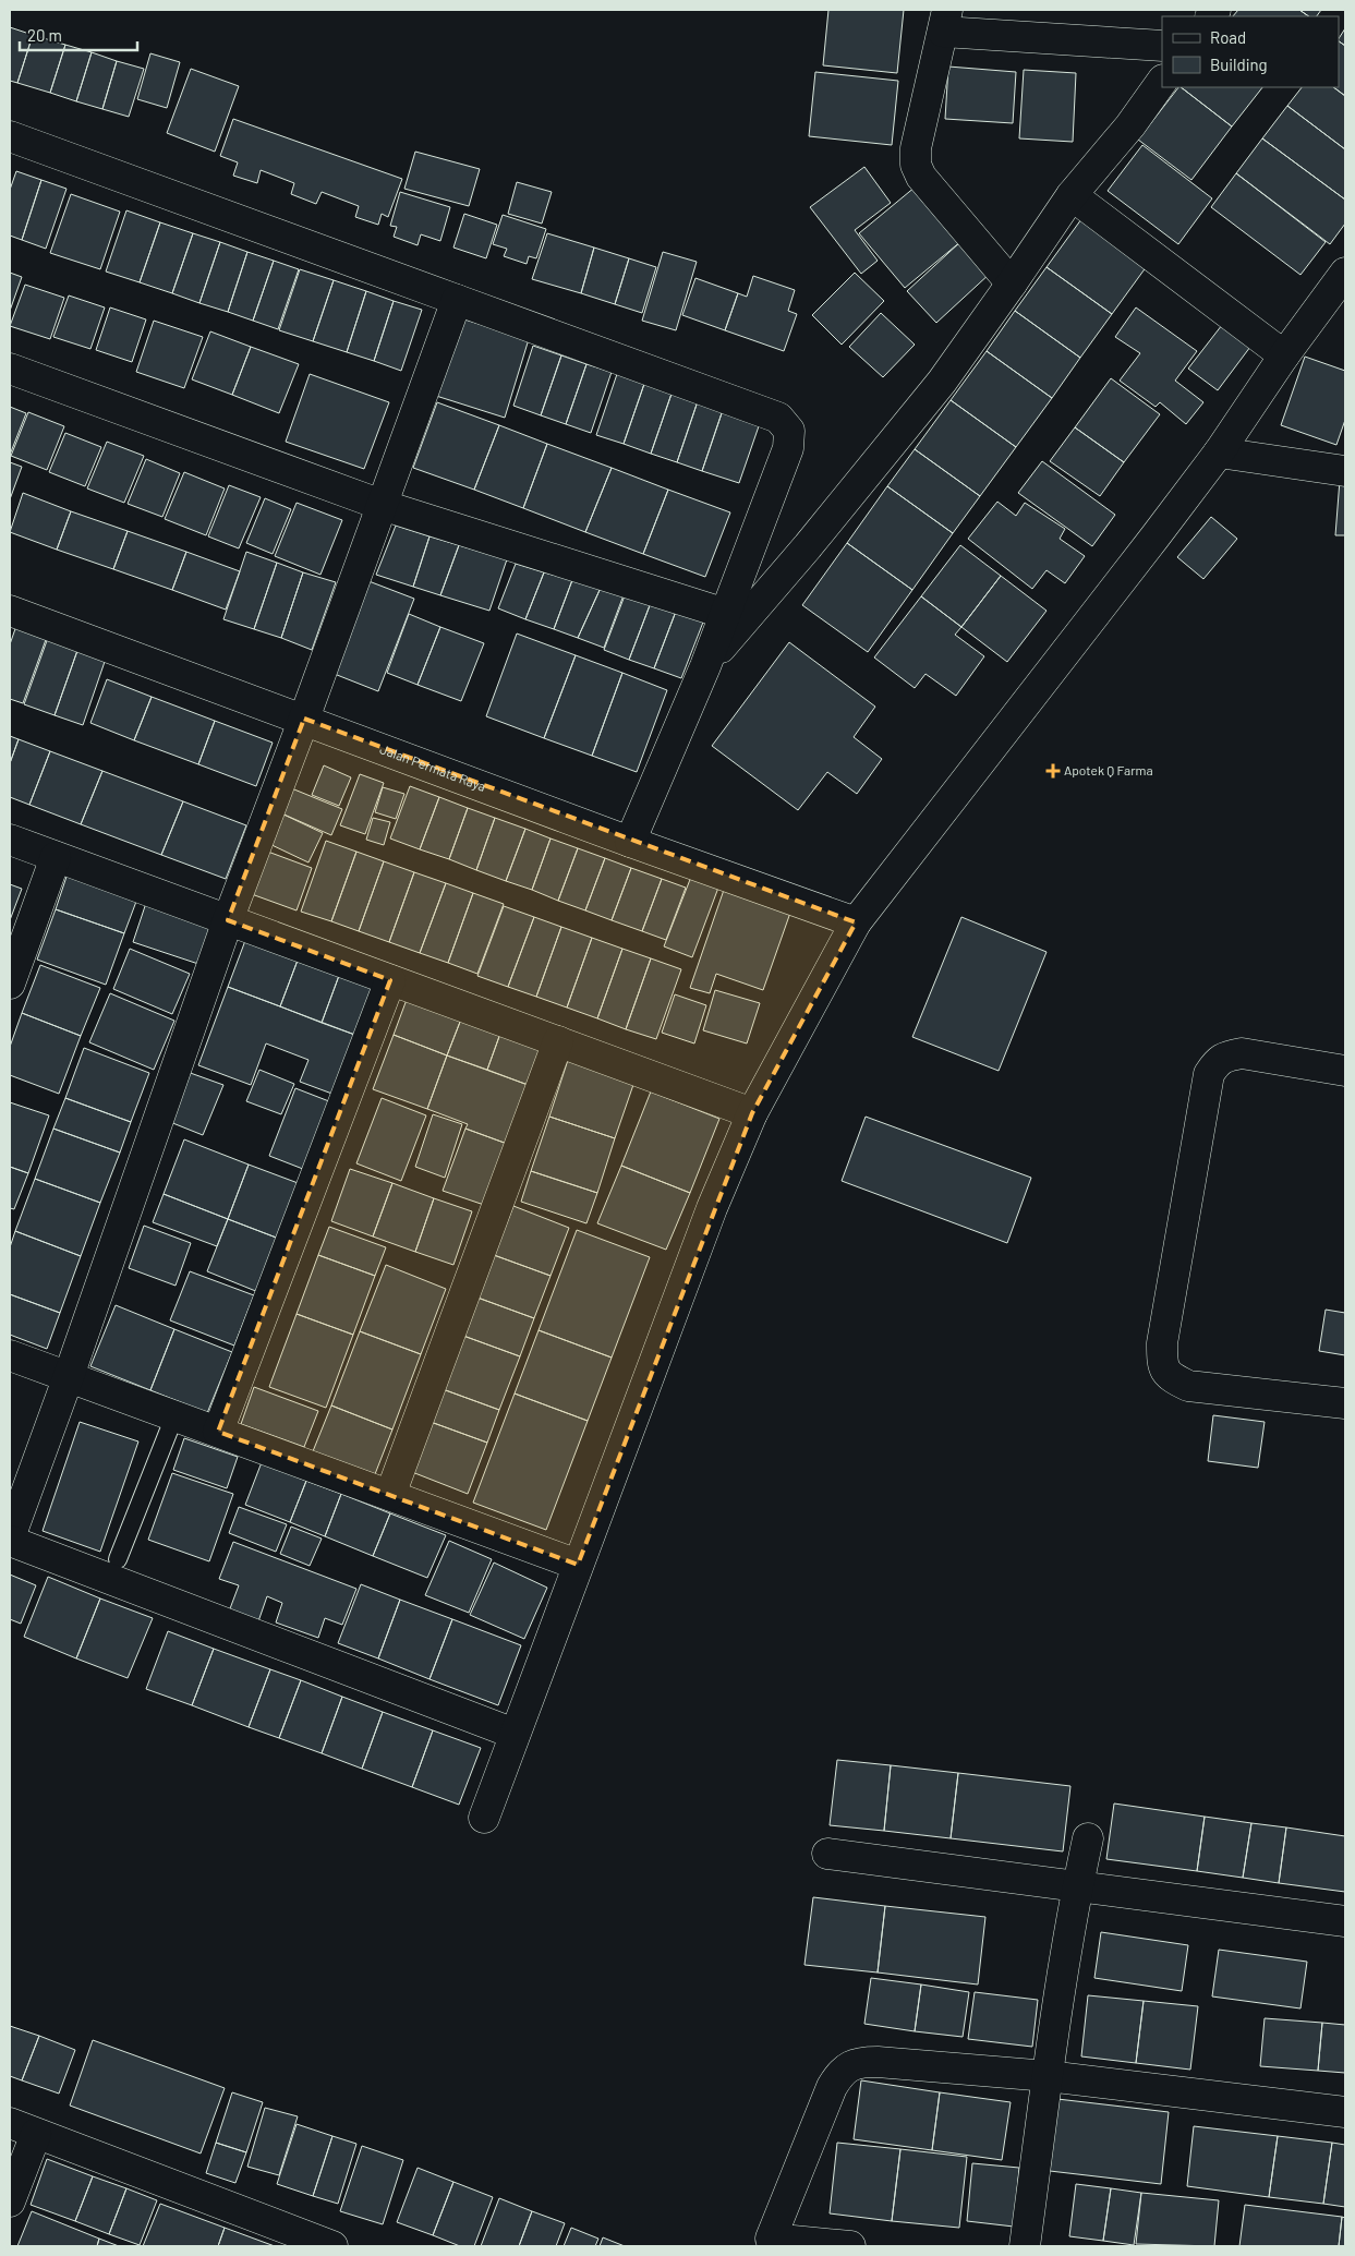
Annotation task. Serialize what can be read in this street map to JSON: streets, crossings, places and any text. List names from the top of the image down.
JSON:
{
  "streets": {
    "street": ["Jalan Permata Raya"]
  },
  "places": {
    "health": ["Apotek Q Farma"]
  },
  "legend": ["Road", "Building"],
  "scale_bar": "20 m"
}
